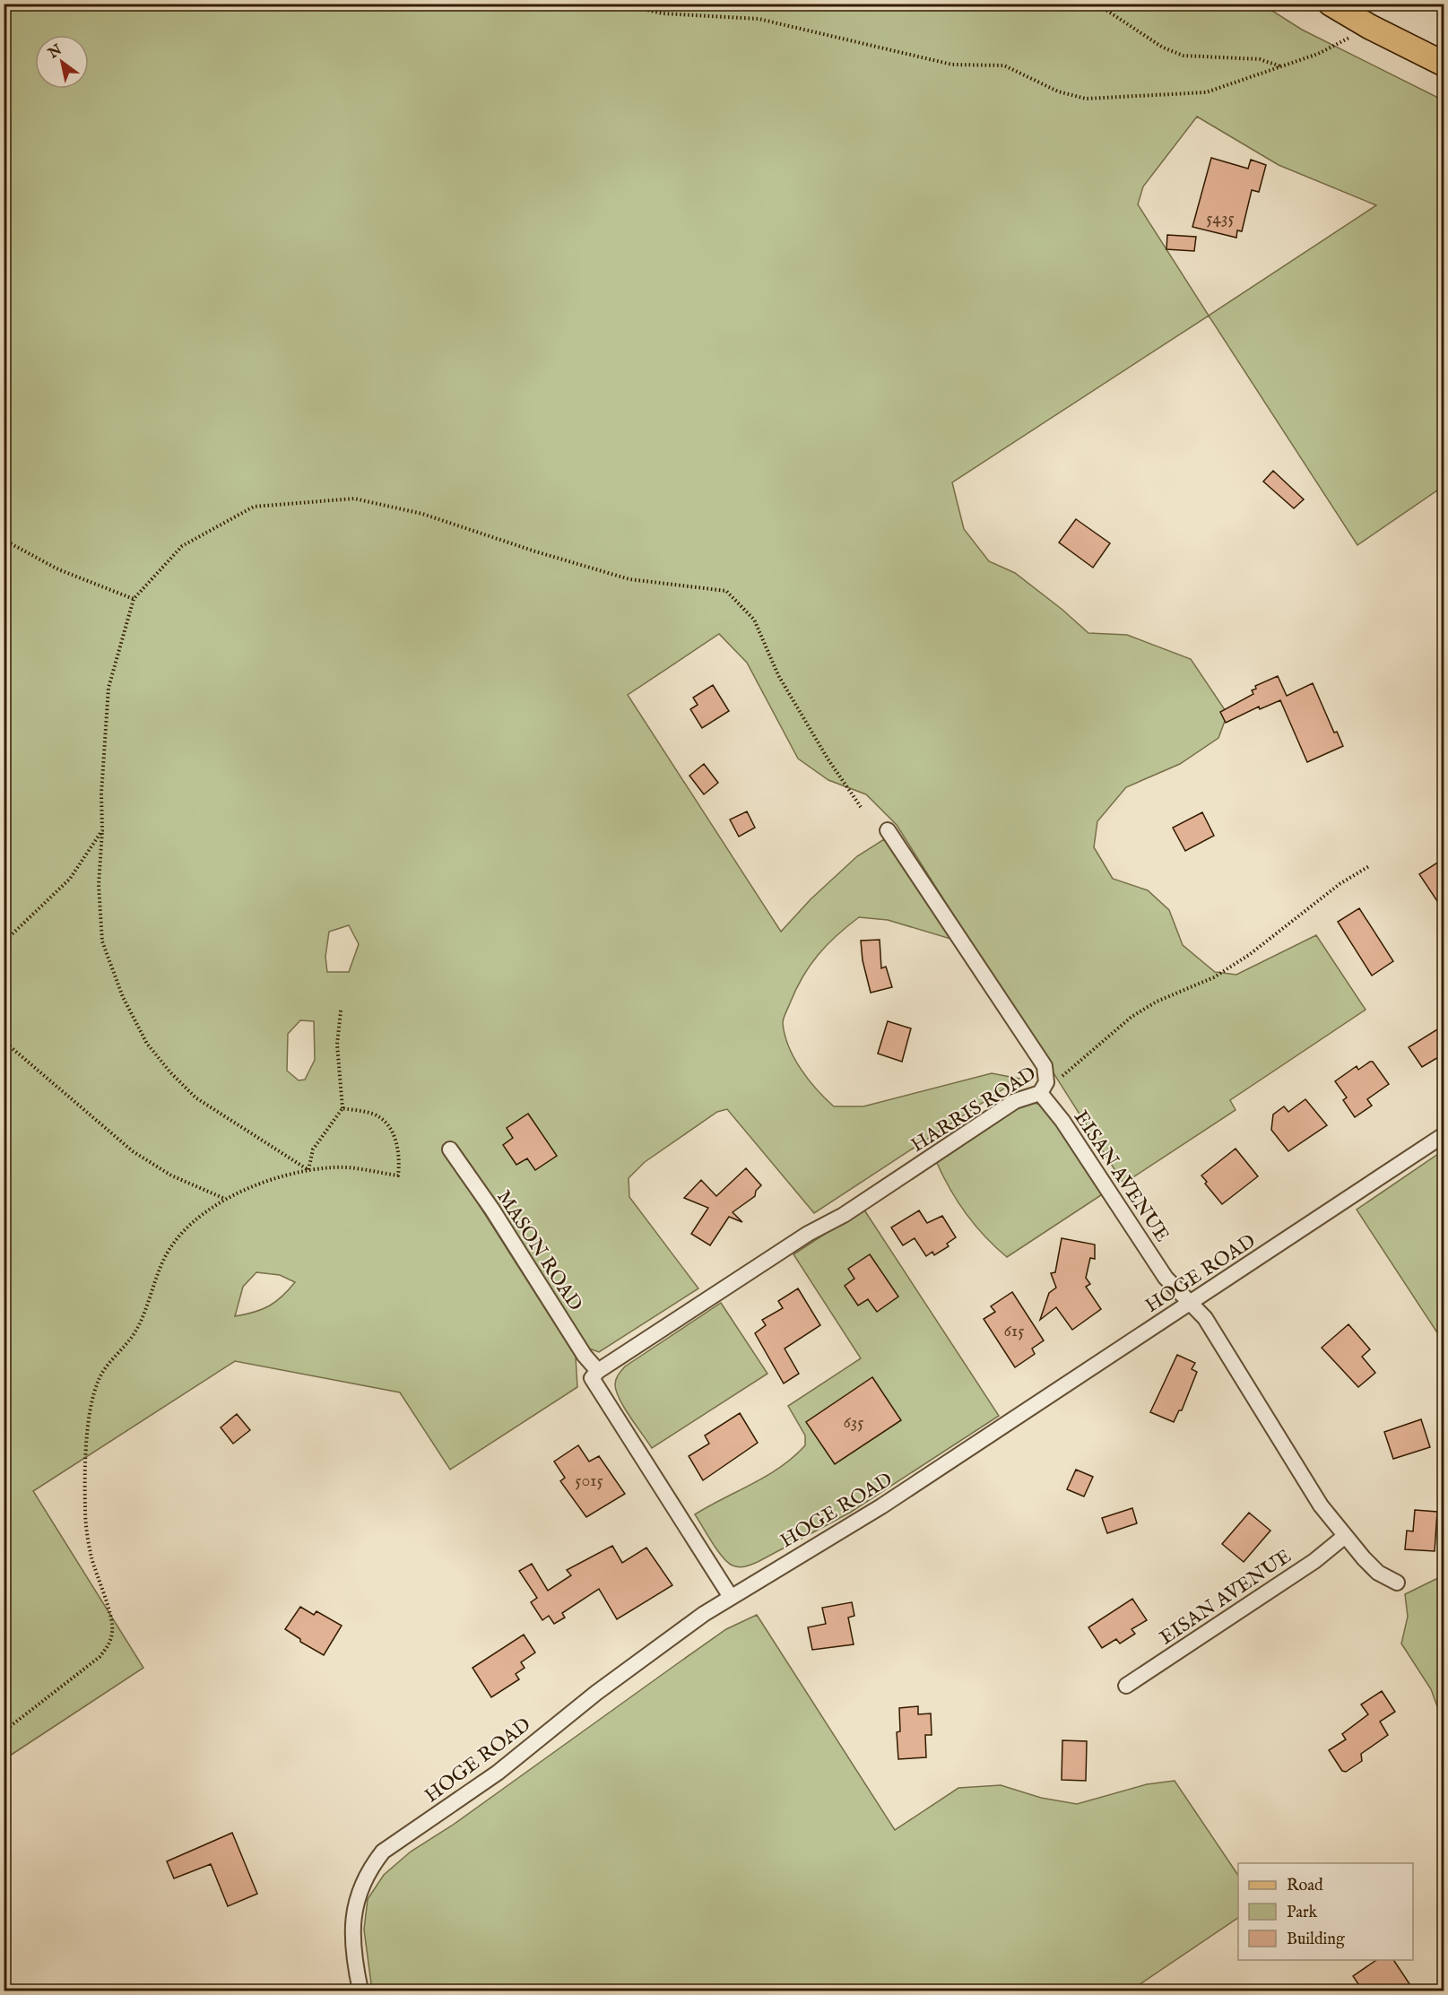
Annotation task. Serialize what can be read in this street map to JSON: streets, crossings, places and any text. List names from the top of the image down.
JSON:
{
  "streets": {
    "street": [
      "HARRIS ROAD",
      "EISAN AVENUE",
      "MASON ROAD",
      "HOGE ROAD"
    ]
  },
  "crossings": [
    ["HARRIS ROAD", "EISAN AVENUE"],
    ["HARRIS ROAD", "MASON ROAD"],
    ["EISAN AVENUE", "HOGE ROAD"],
    ["MASON ROAD", "HOGE ROAD"]
  ],
  "house_numbers": [
    "5435",
    "615",
    "635",
    "5015"
  ],
  "legend": ["Road", "Park", "Building"],
  "north": "top left"
}
